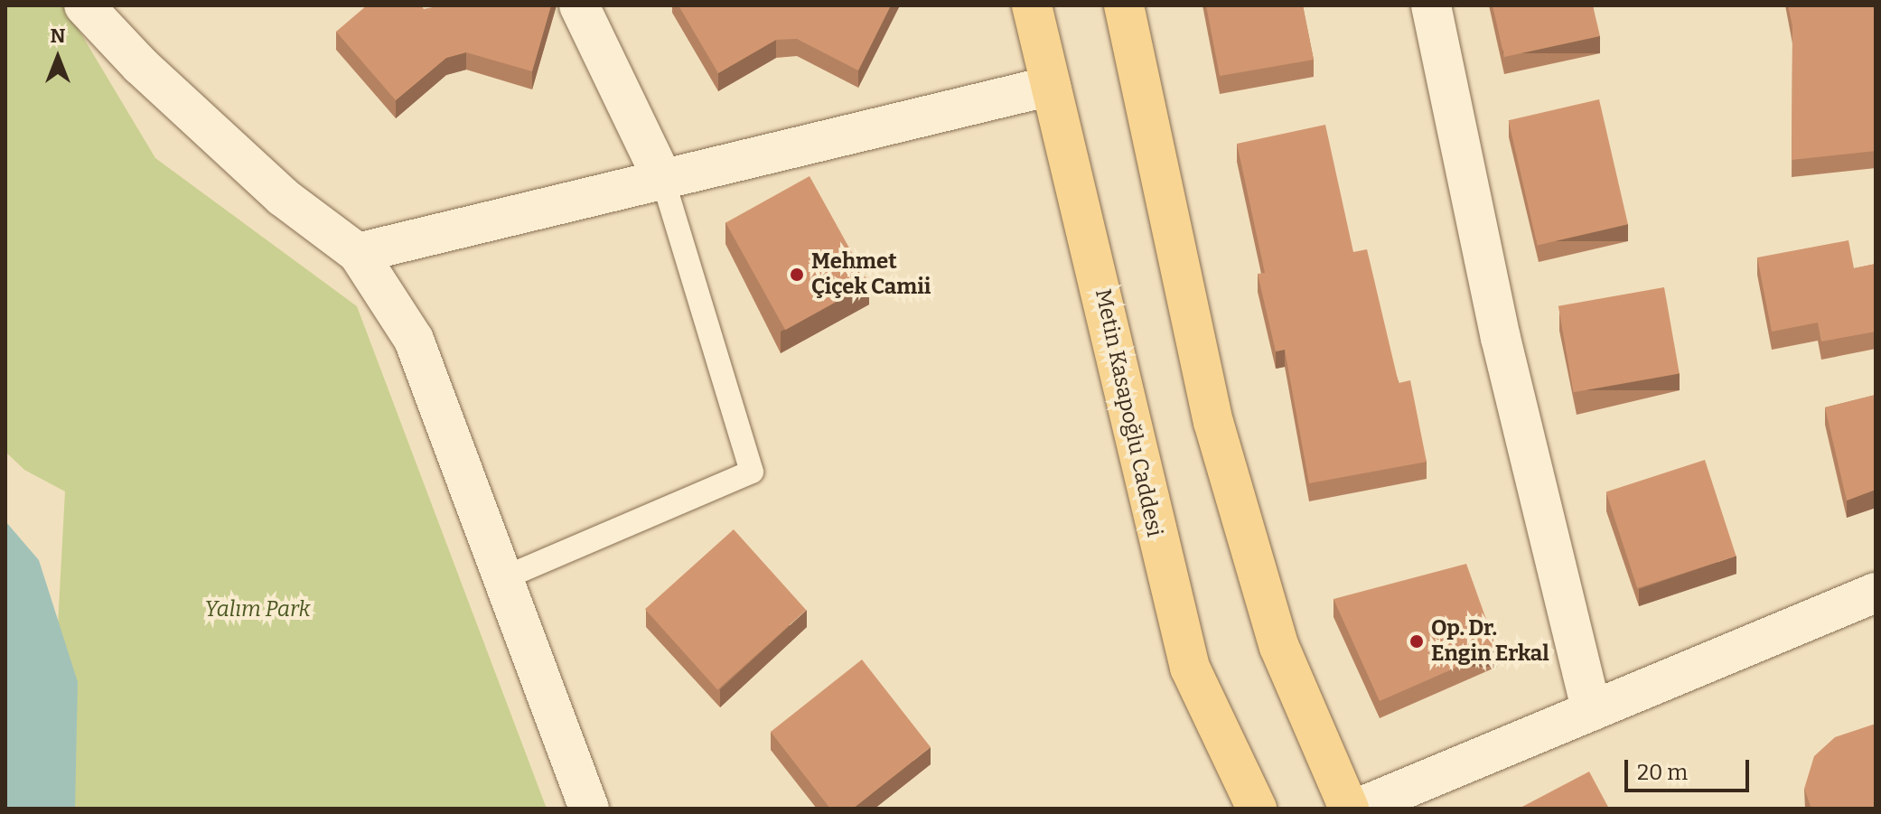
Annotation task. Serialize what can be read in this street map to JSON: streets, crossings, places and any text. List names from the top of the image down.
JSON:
{
  "streets": {
    "main road": ["Metin Kasapoğlu Caddesi"]
  },
  "parks": ["Yalım Park"],
  "places": ["Mehmet Çiçek Camii", "Op. Dr. Engin Erkal"],
  "scale_bar": "20 m",
  "north": "top"
}
